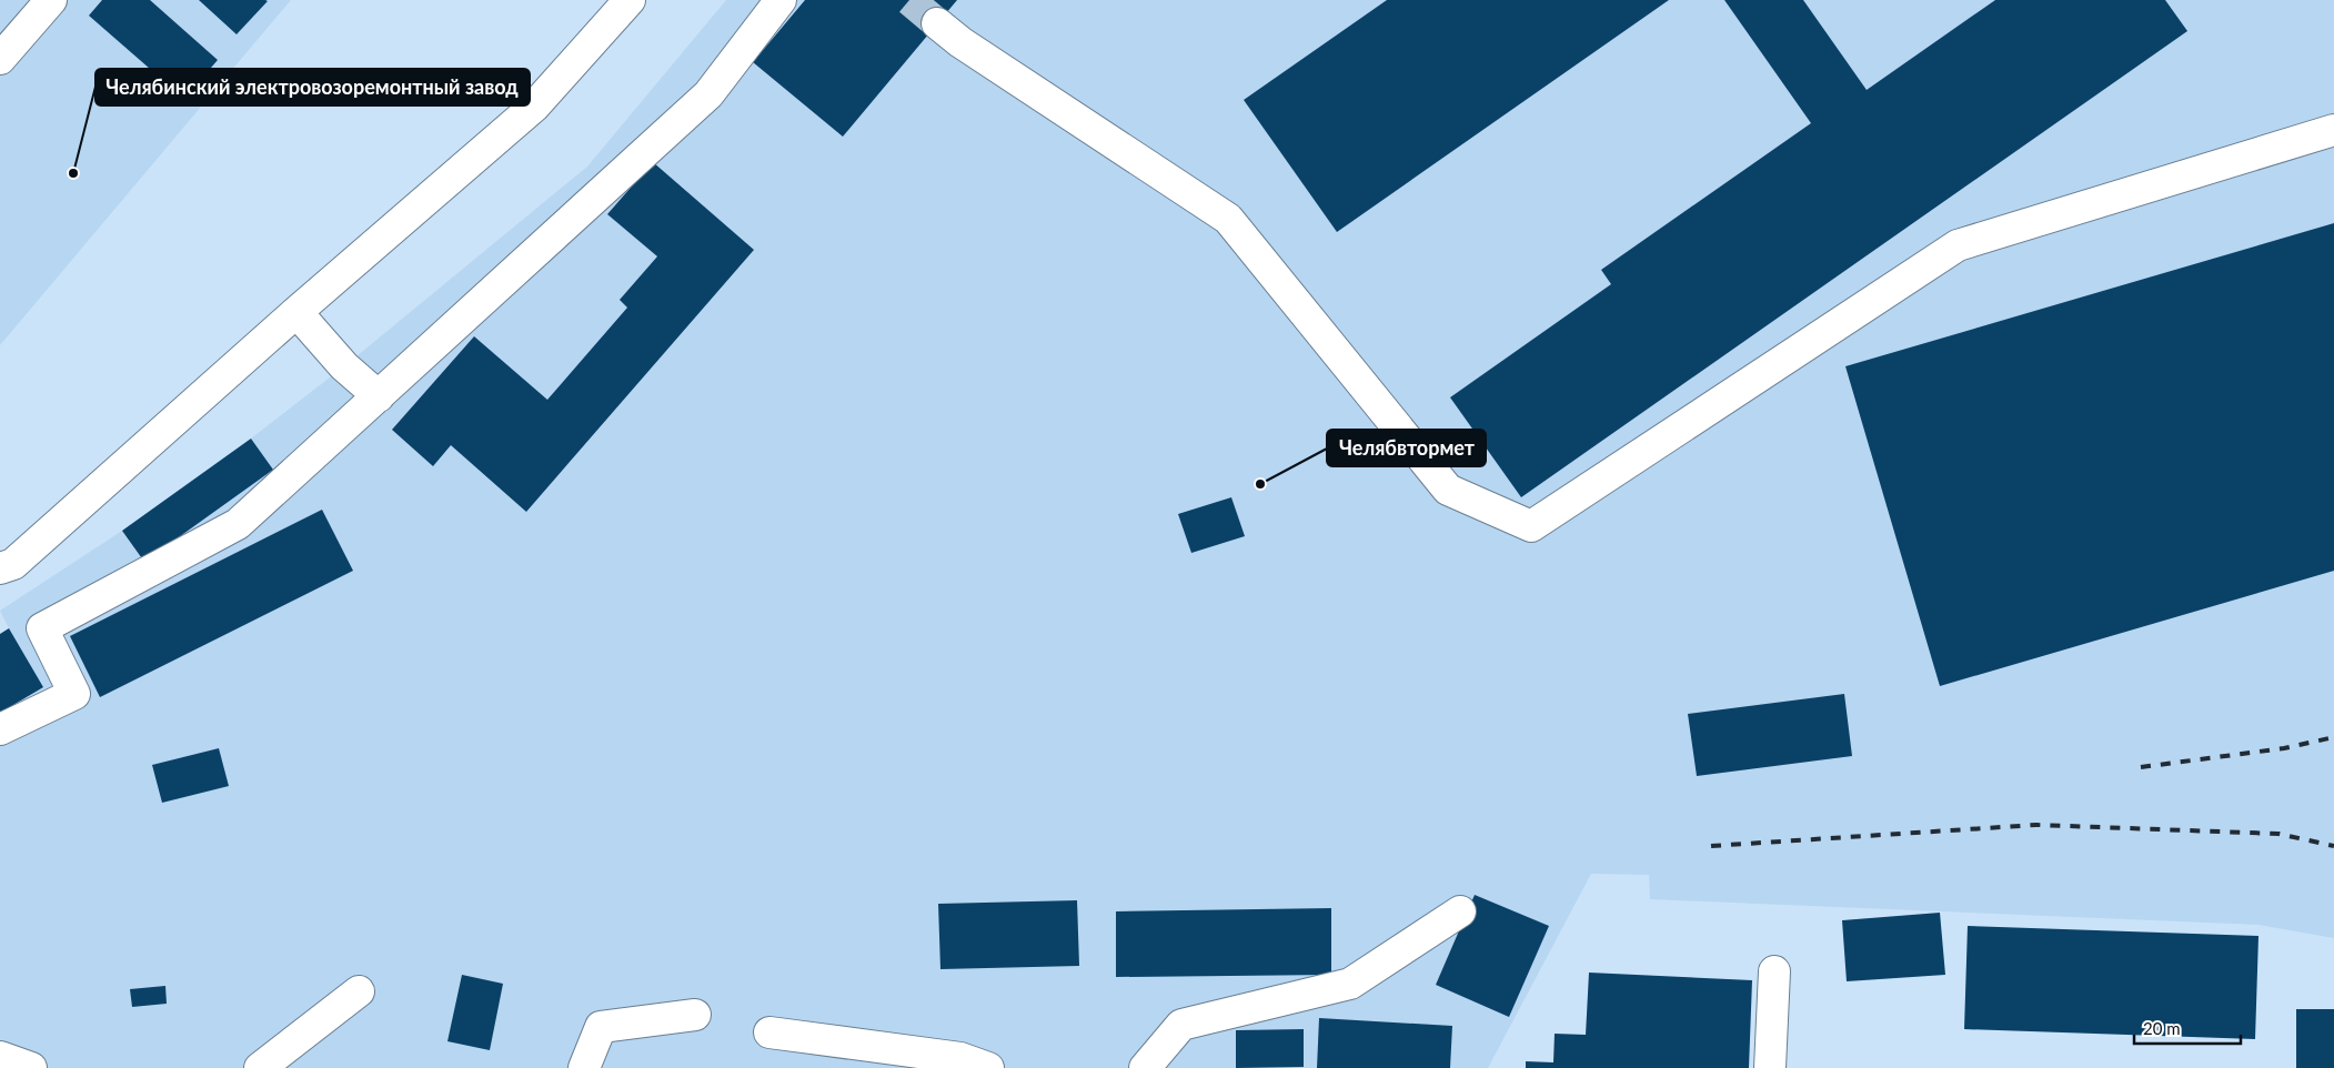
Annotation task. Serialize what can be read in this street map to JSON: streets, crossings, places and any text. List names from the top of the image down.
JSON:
{
  "places": ["Челябинский электровозоремонтный завод", "Челябвтормет"],
  "scale_bar": "20 m"
}
